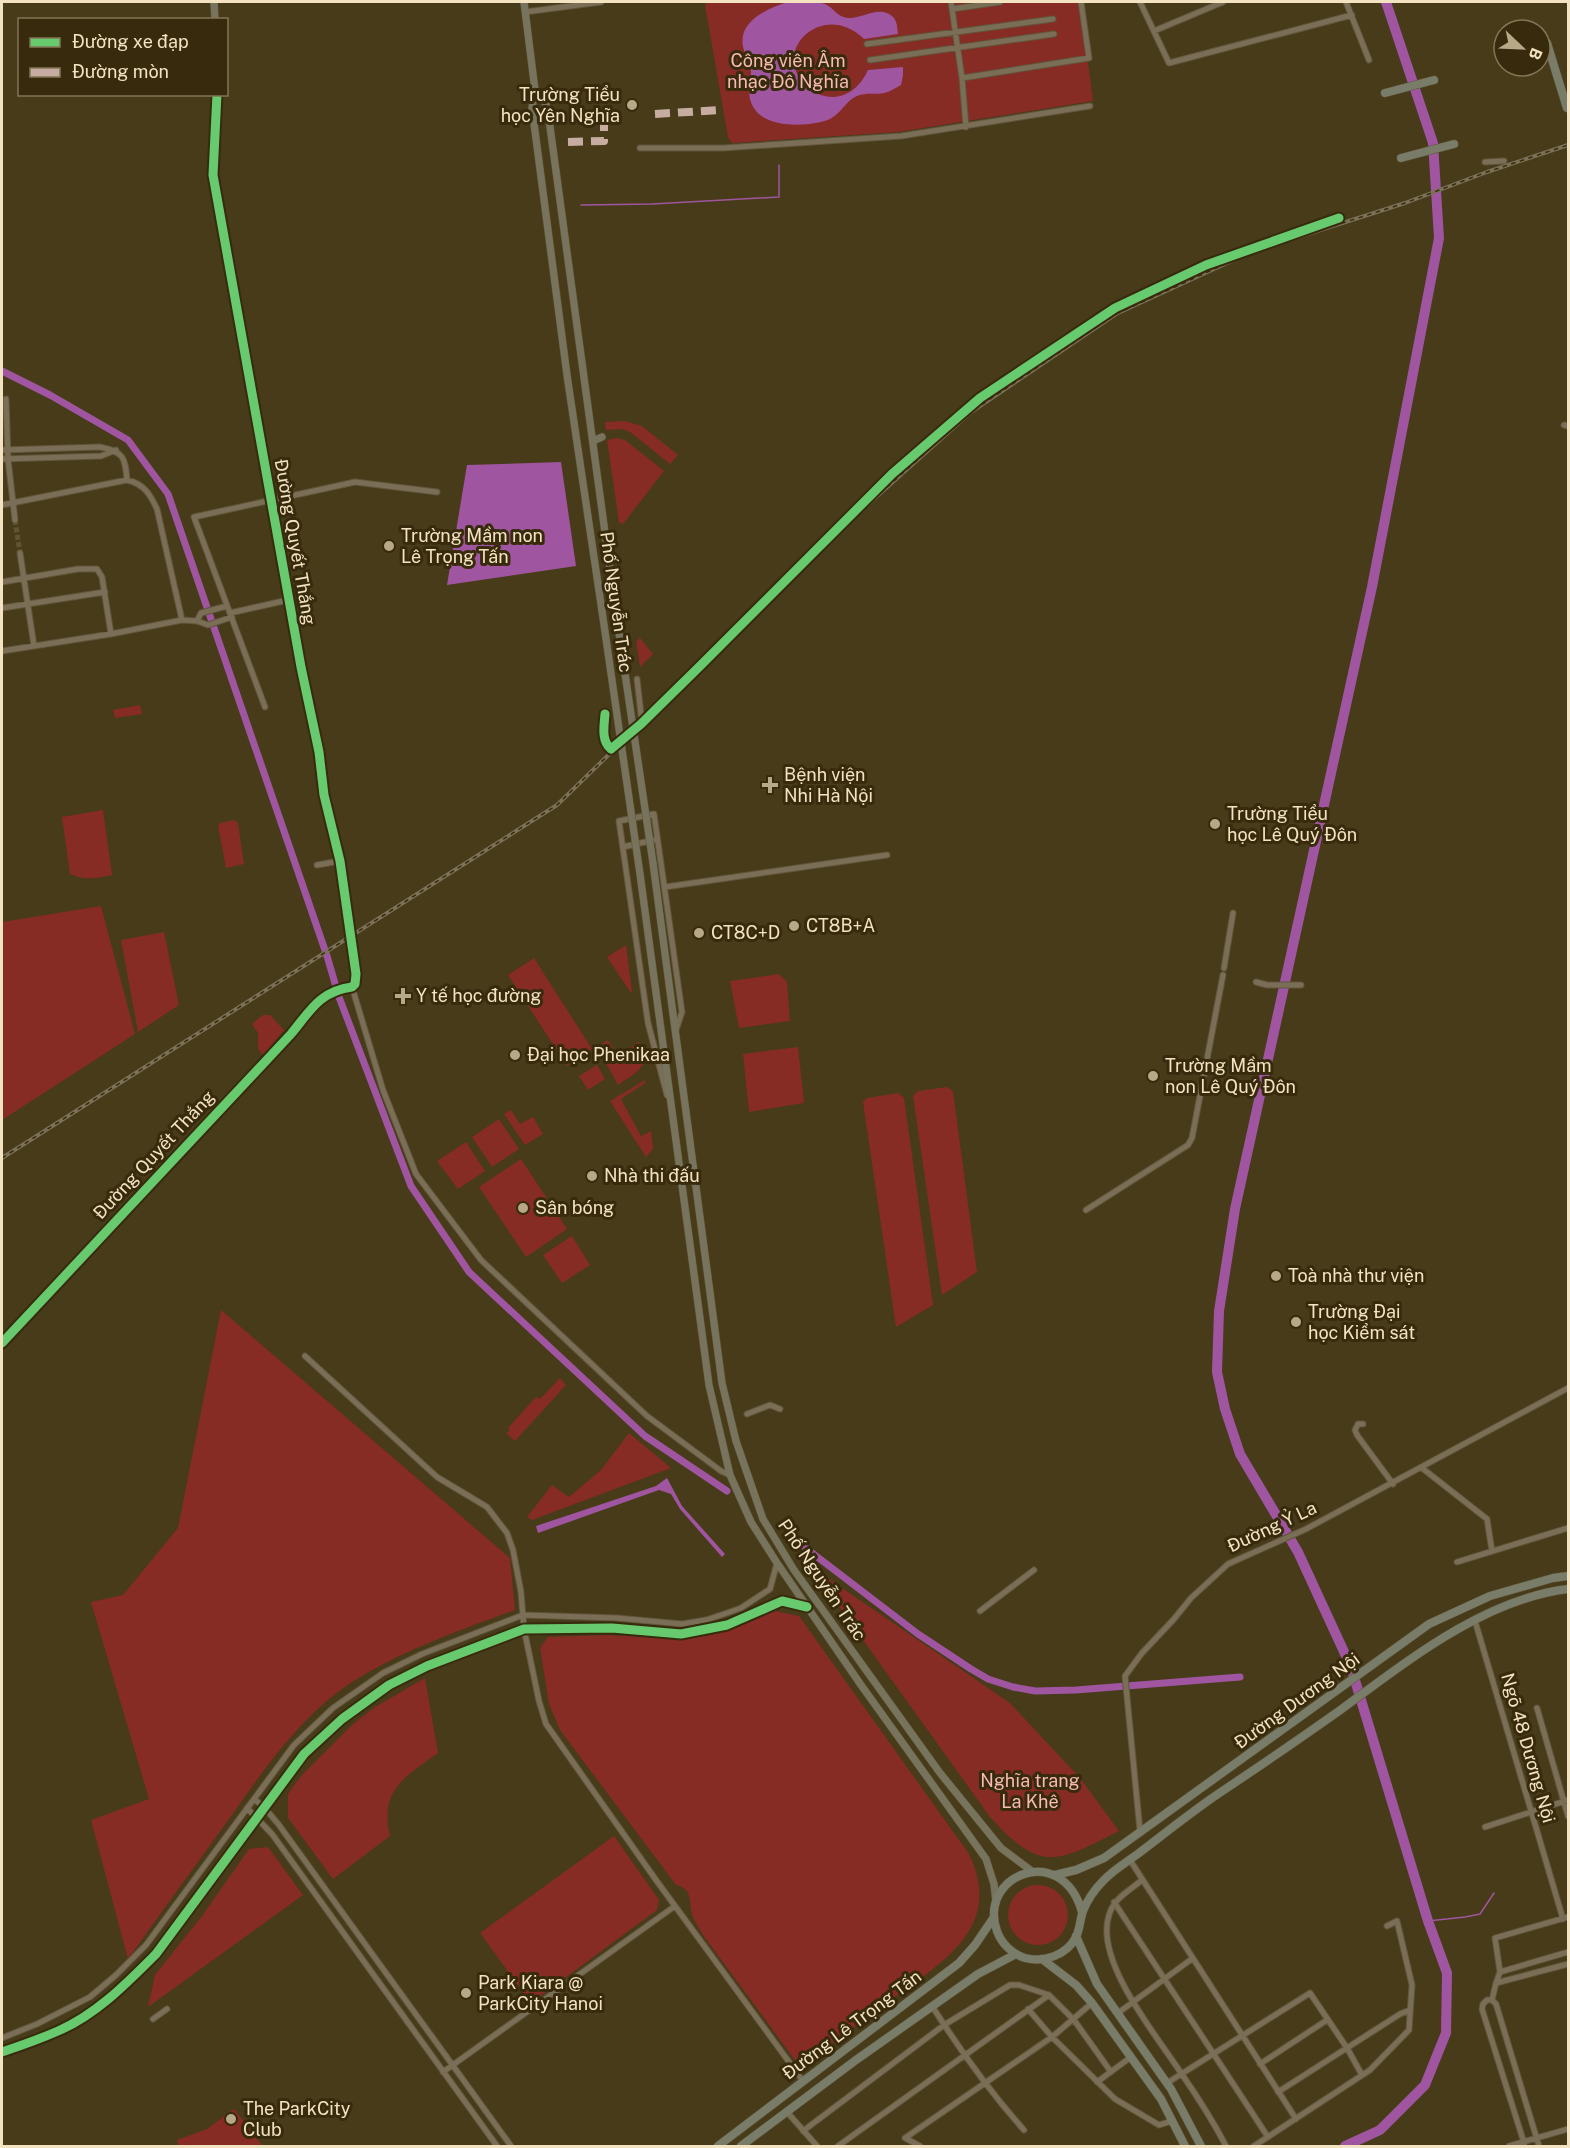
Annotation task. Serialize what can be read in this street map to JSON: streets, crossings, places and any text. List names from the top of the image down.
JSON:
{
  "streets": {
    "main road": [
      "Đường Quyết Thắng",
      "Phố Nguyễn Trác",
      "Đường Dương Nội",
      "Đường Lê Trọng Tấn"
    ],
    "street": ["Đường Ỷ La", "Ngõ 48 Dương Nội"]
  },
  "crossings": [
    ["Phố Nguyễn Trác", "Đường Dương Nội"],
    ["Phố Nguyễn Trác", "Đường Lê Trọng Tấn"],
    ["Đường Ỷ La", "Đường Dương Nội"],
    ["Đường Dương Nội", "Ngõ 48 Dương Nội"],
    ["Đường Dương Nội", "Đường Lê Trọng Tấn"]
  ],
  "parks": ["Công viên Âm nhạc Đô Nghĩa", "Nghĩa trang La Khê"],
  "places": {
    "other": [
      "Trường Tiểu học Yên Nghĩa",
      "Trường Mầm non Lê Trọng Tấn",
      "Trường Tiểu học Lê Quý Đôn",
      "CT8B+A",
      "CT8C+D",
      "Đại học Phenikaa",
      "Trường Mầm non Lê Quý Đôn",
      "Nhà thi đấu",
      "Sân bóng",
      "Toà nhà thư viện",
      "Trường Đại học Kiểm sát",
      "Park Kiara @ ParkCity Hanoi",
      "The ParkCity Club"
    ],
    "health": ["Bệnh viện Nhi Hà Nội", "Y tế học đường"]
  },
  "legend": ["Đường xe đạp", "Đường mòn"],
  "north": "bottom right"
}
